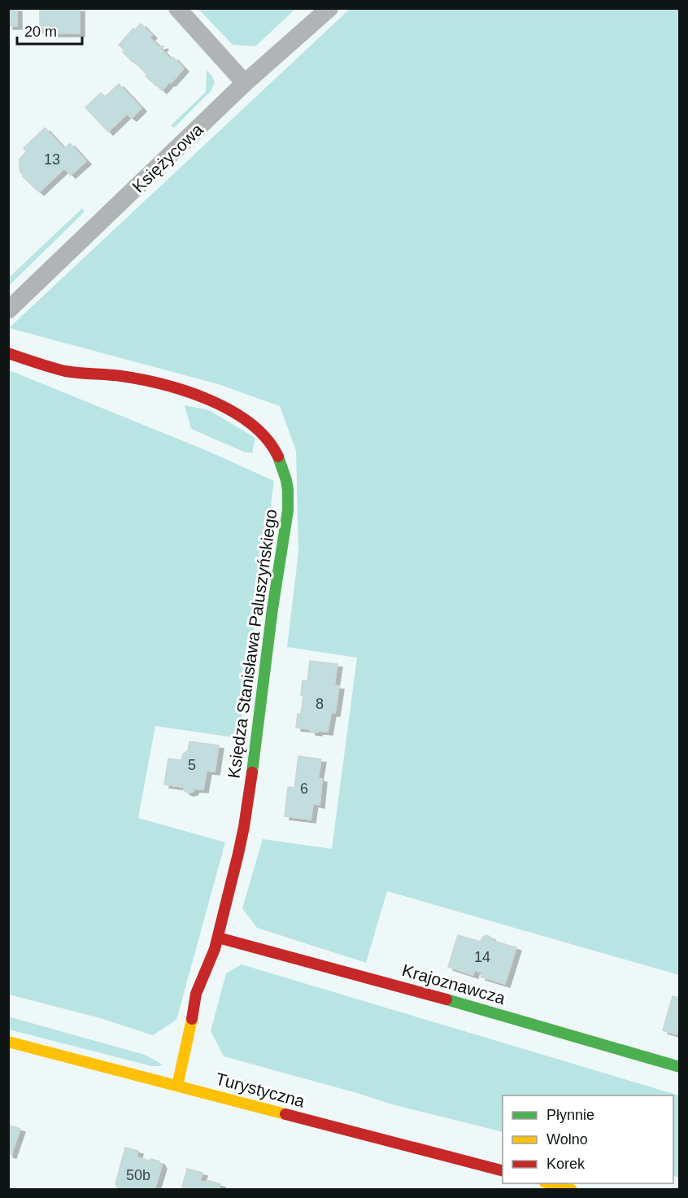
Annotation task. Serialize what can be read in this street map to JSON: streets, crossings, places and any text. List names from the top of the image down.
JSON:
{
  "streets": {
    "street": [
      "Księżycowa",
      "Księdza Stanisława Paluszyńskiego",
      "Krajoznawcza",
      "Turystyczna"
    ]
  },
  "crossings": [
    ["Księdza Stanisława Paluszyńskiego", "Krajoznawcza"],
    ["Księdza Stanisława Paluszyńskiego", "Turystyczna"]
  ],
  "house_numbers": [
    "13",
    "8",
    "5",
    "6",
    "14",
    "50b"
  ],
  "legend": ["Płynnie", "Wolno", "Korek"],
  "scale_bar": "20 m"
}
